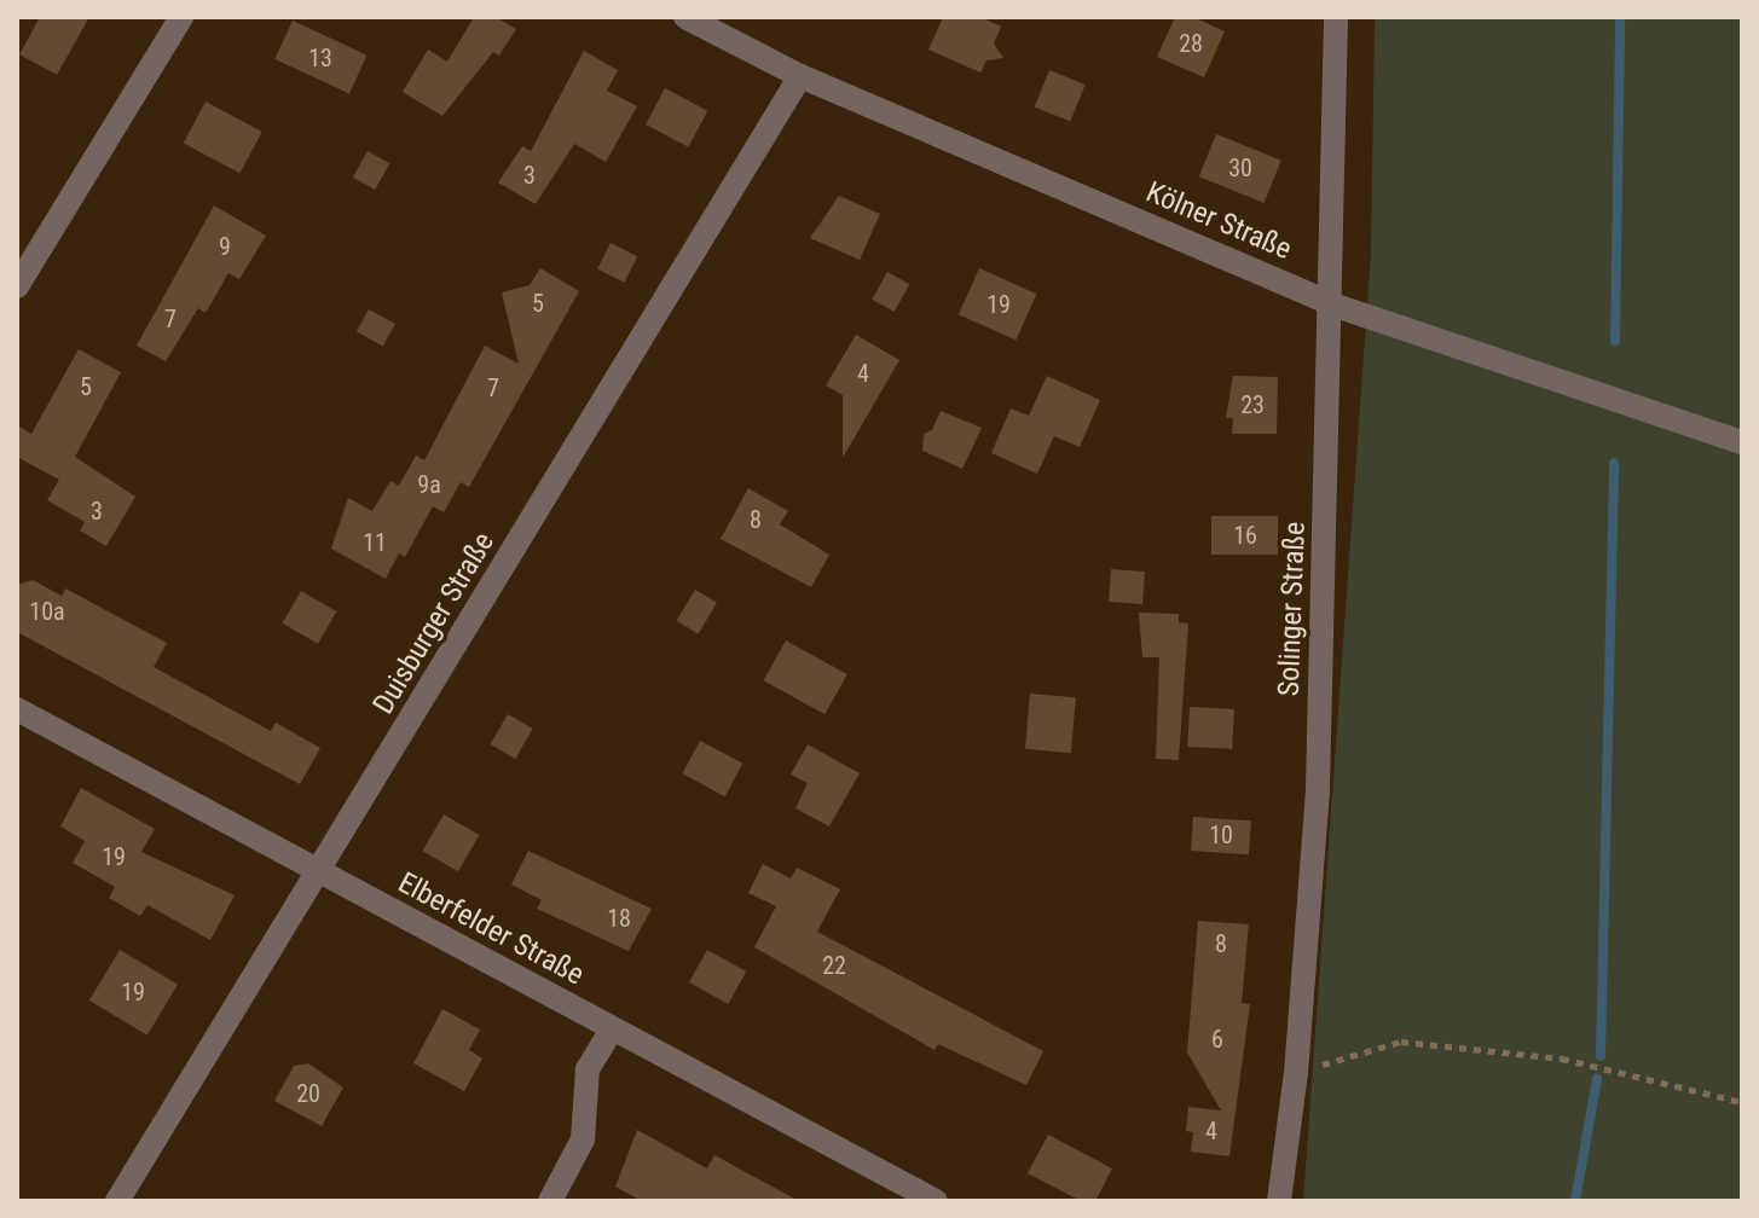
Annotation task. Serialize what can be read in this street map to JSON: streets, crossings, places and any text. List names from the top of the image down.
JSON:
{
  "streets": {
    "street": [
      "Kölner Straße",
      "Solinger Straße",
      "Duisburger Straße",
      "Elberfelder Straße"
    ]
  },
  "crossings": [
    ["Kölner Straße", "Solinger Straße"],
    ["Kölner Straße", "Duisburger Straße"],
    ["Duisburger Straße", "Elberfelder Straße"]
  ],
  "house_numbers": [
    "28",
    "13",
    "30",
    "3",
    "9",
    "5",
    "19",
    "7",
    "4",
    "5",
    "7",
    "23",
    "9a",
    "3",
    "8",
    "16",
    "11",
    "10a",
    "10",
    "19",
    "18",
    "8",
    "22",
    "19",
    "6",
    "20",
    "4"
  ]
}
